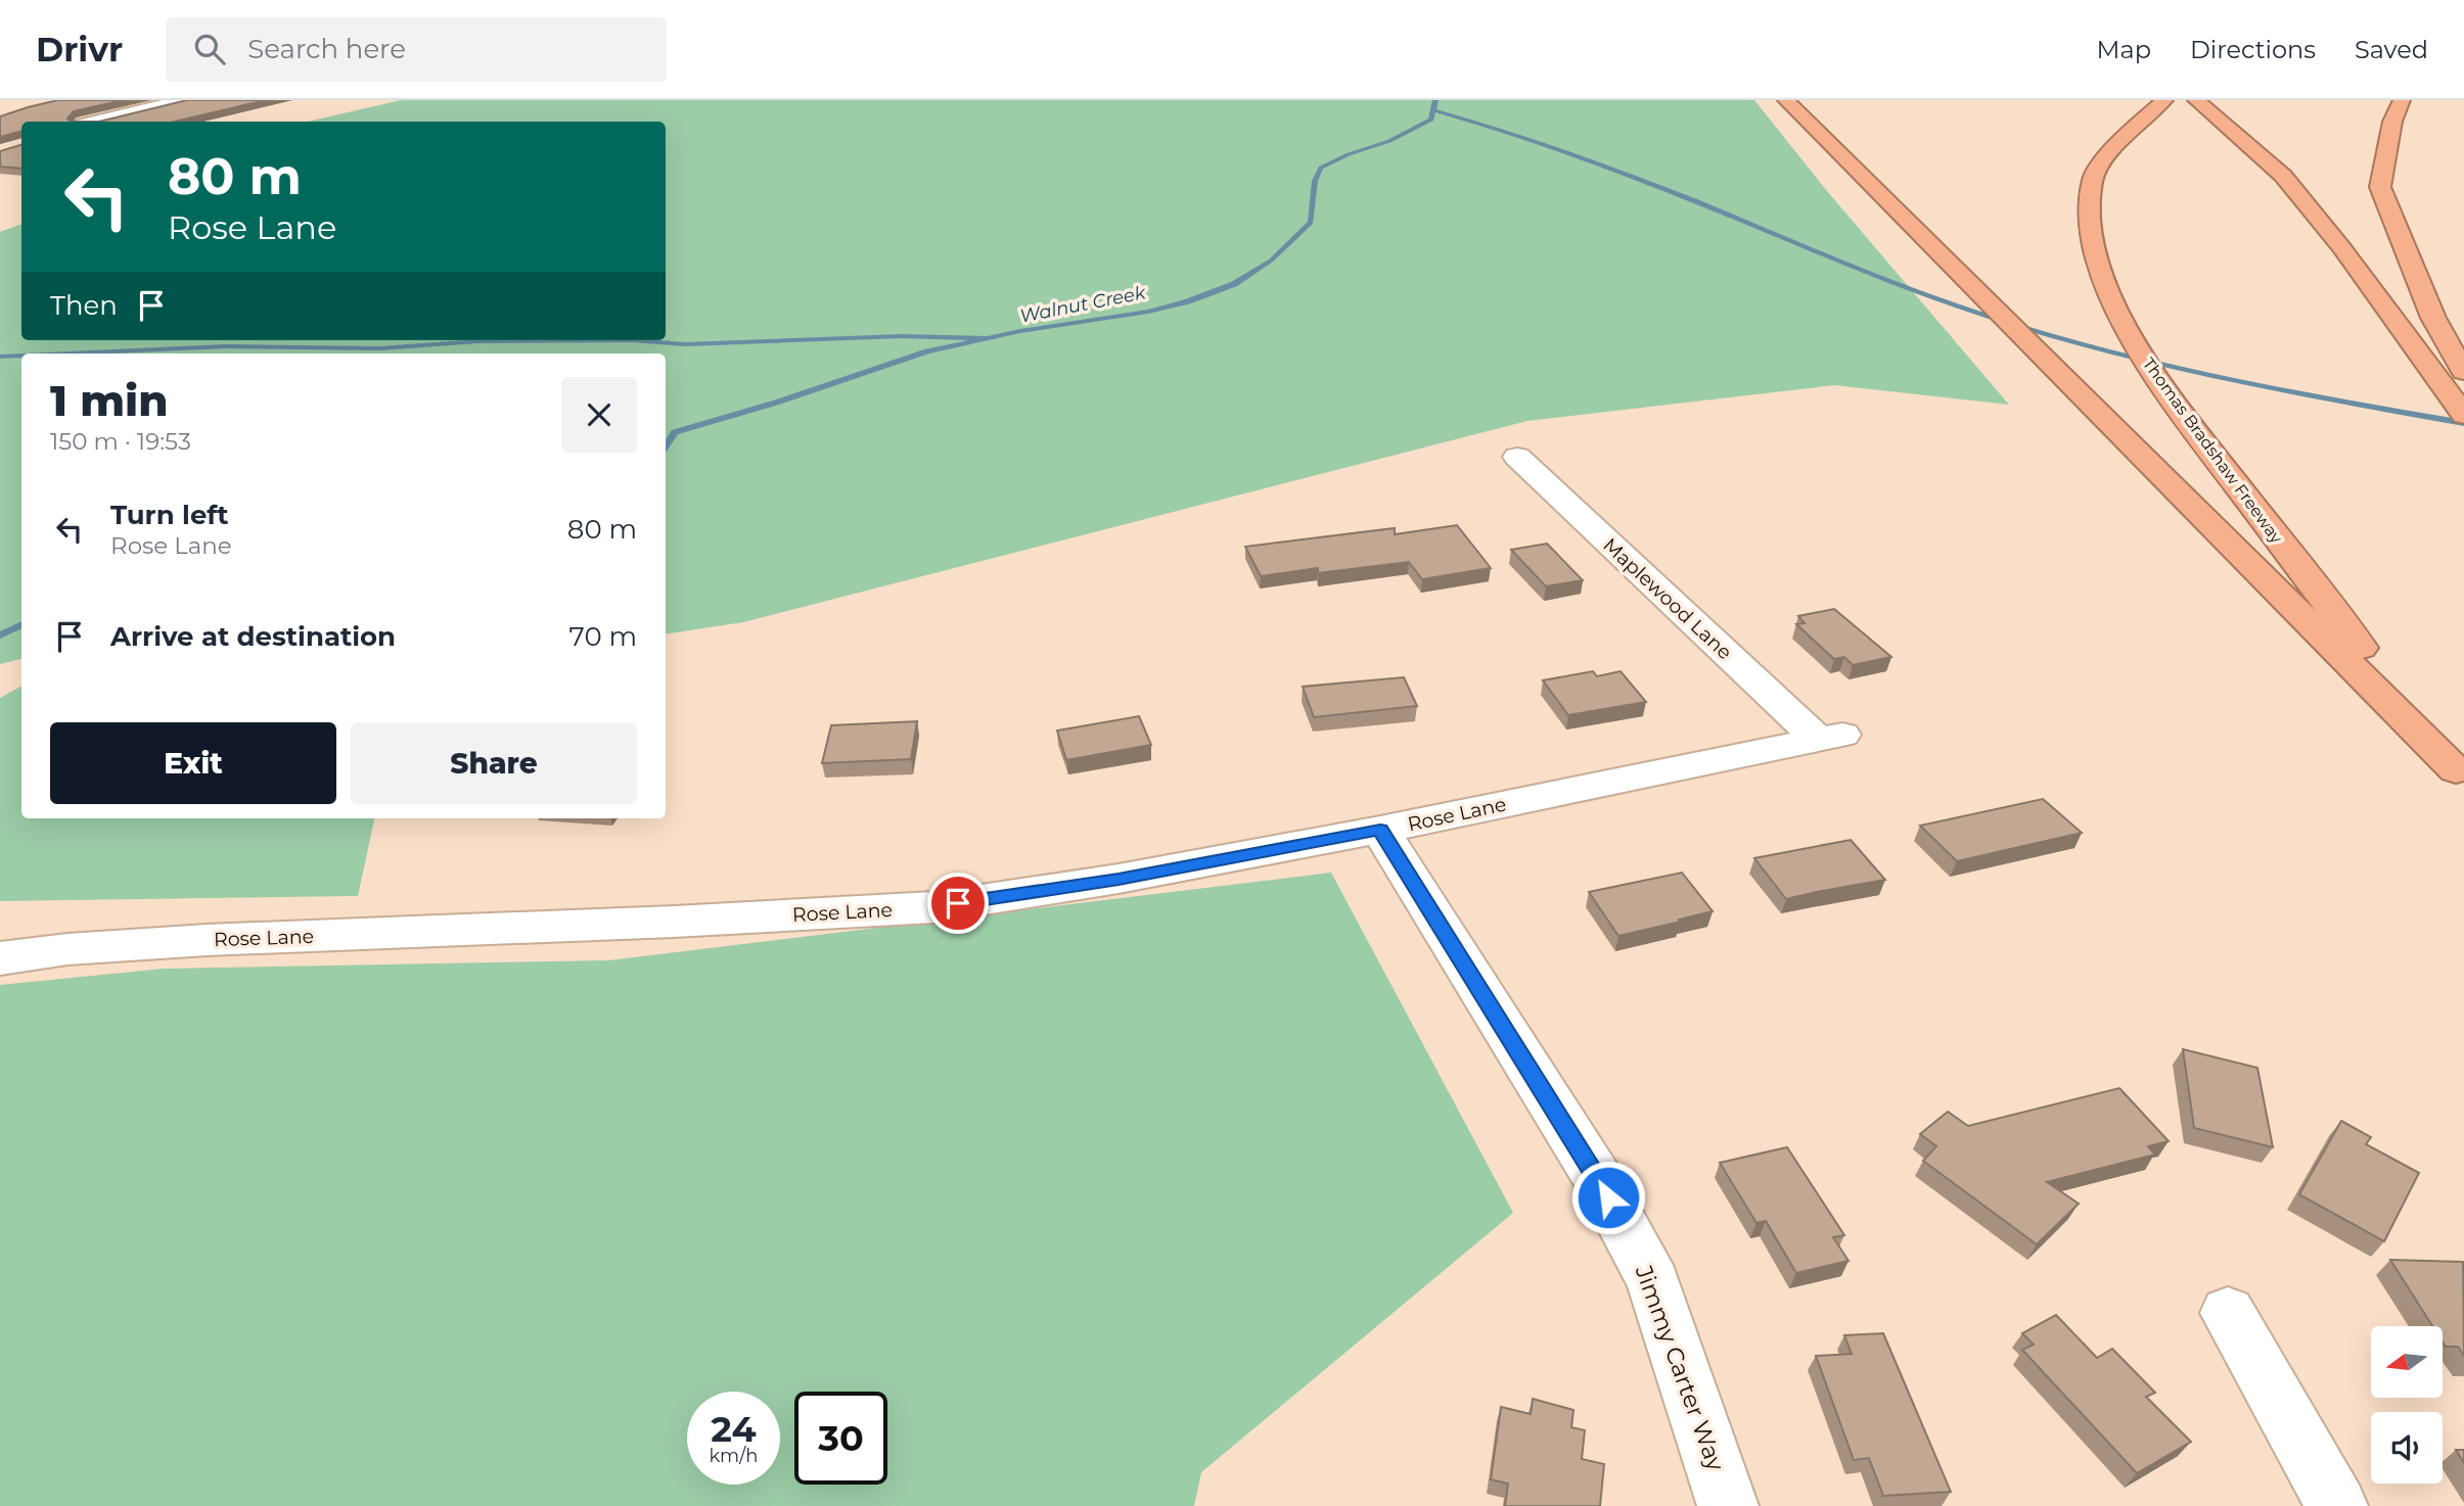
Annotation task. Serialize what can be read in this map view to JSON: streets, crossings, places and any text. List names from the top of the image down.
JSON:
{
  "streets": {
    "highway": ["Thomas Bradshaw Freeway"],
    "street": ["Maplewood Lane", "Rose Lane", "Jimmy Carter Way"]
  },
  "crossings": [
    ["Maplewood Lane", "Rose Lane"],
    ["Rose Lane", "Jimmy Carter Way"]
  ],
  "water": ["Walnut Creek"],
  "north": "left",
  "page": {
    "header": "Drivr",
    "search": "Search here",
    "nav": ["Map", "Directions", "Saved"],
    "turn": ["80 m", "Rose Lane"],
    "then": "Then",
    "heading": ["1 min", "150 m · 19:53"],
    "list": [
      {
        "name": "Turn left",
        "note": "Rose Lane",
        "value": "80 m"
      },
      {
        "name": "Arrive at destination",
        "value": "70 m"
      }
    ],
    "buttons": ["Exit", "Share"],
    "speed": "24 km/h",
    "limit": "30"
  }
}
